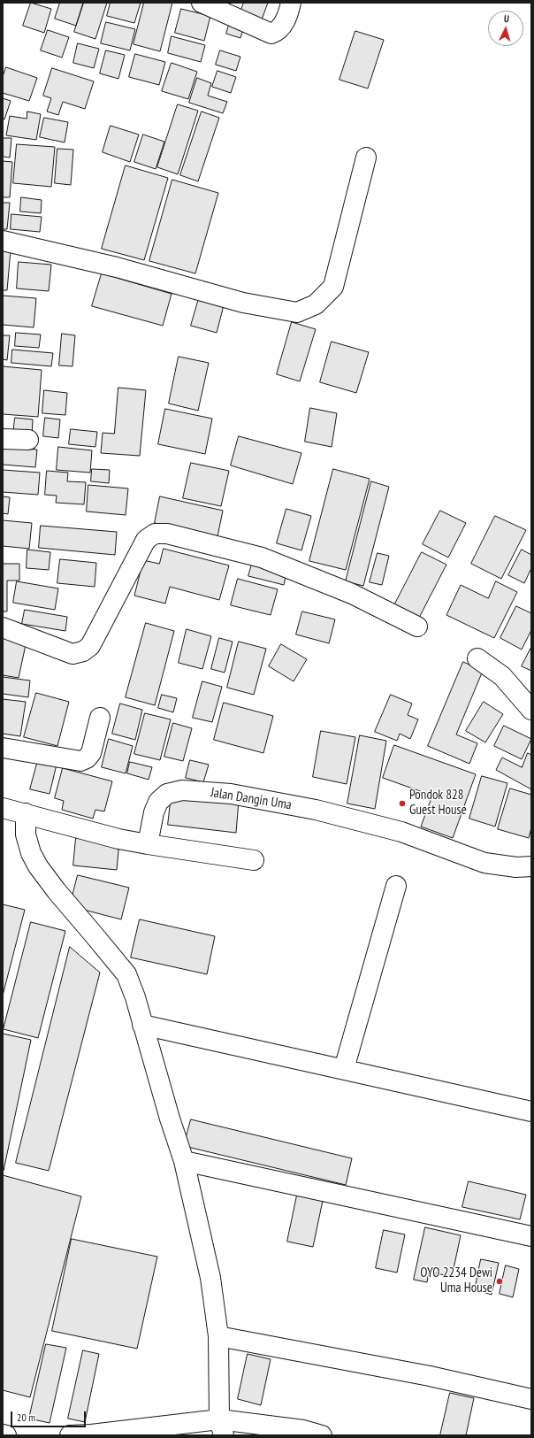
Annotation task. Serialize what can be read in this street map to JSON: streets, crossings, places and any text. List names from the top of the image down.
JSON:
{
  "streets": {
    "street": ["Jalan Dangin Uma"]
  },
  "places": ["Pondok 828 Guest House", "OYO 2234 Dewi Uma House"],
  "scale_bar": "20 m",
  "north": "top"
}
